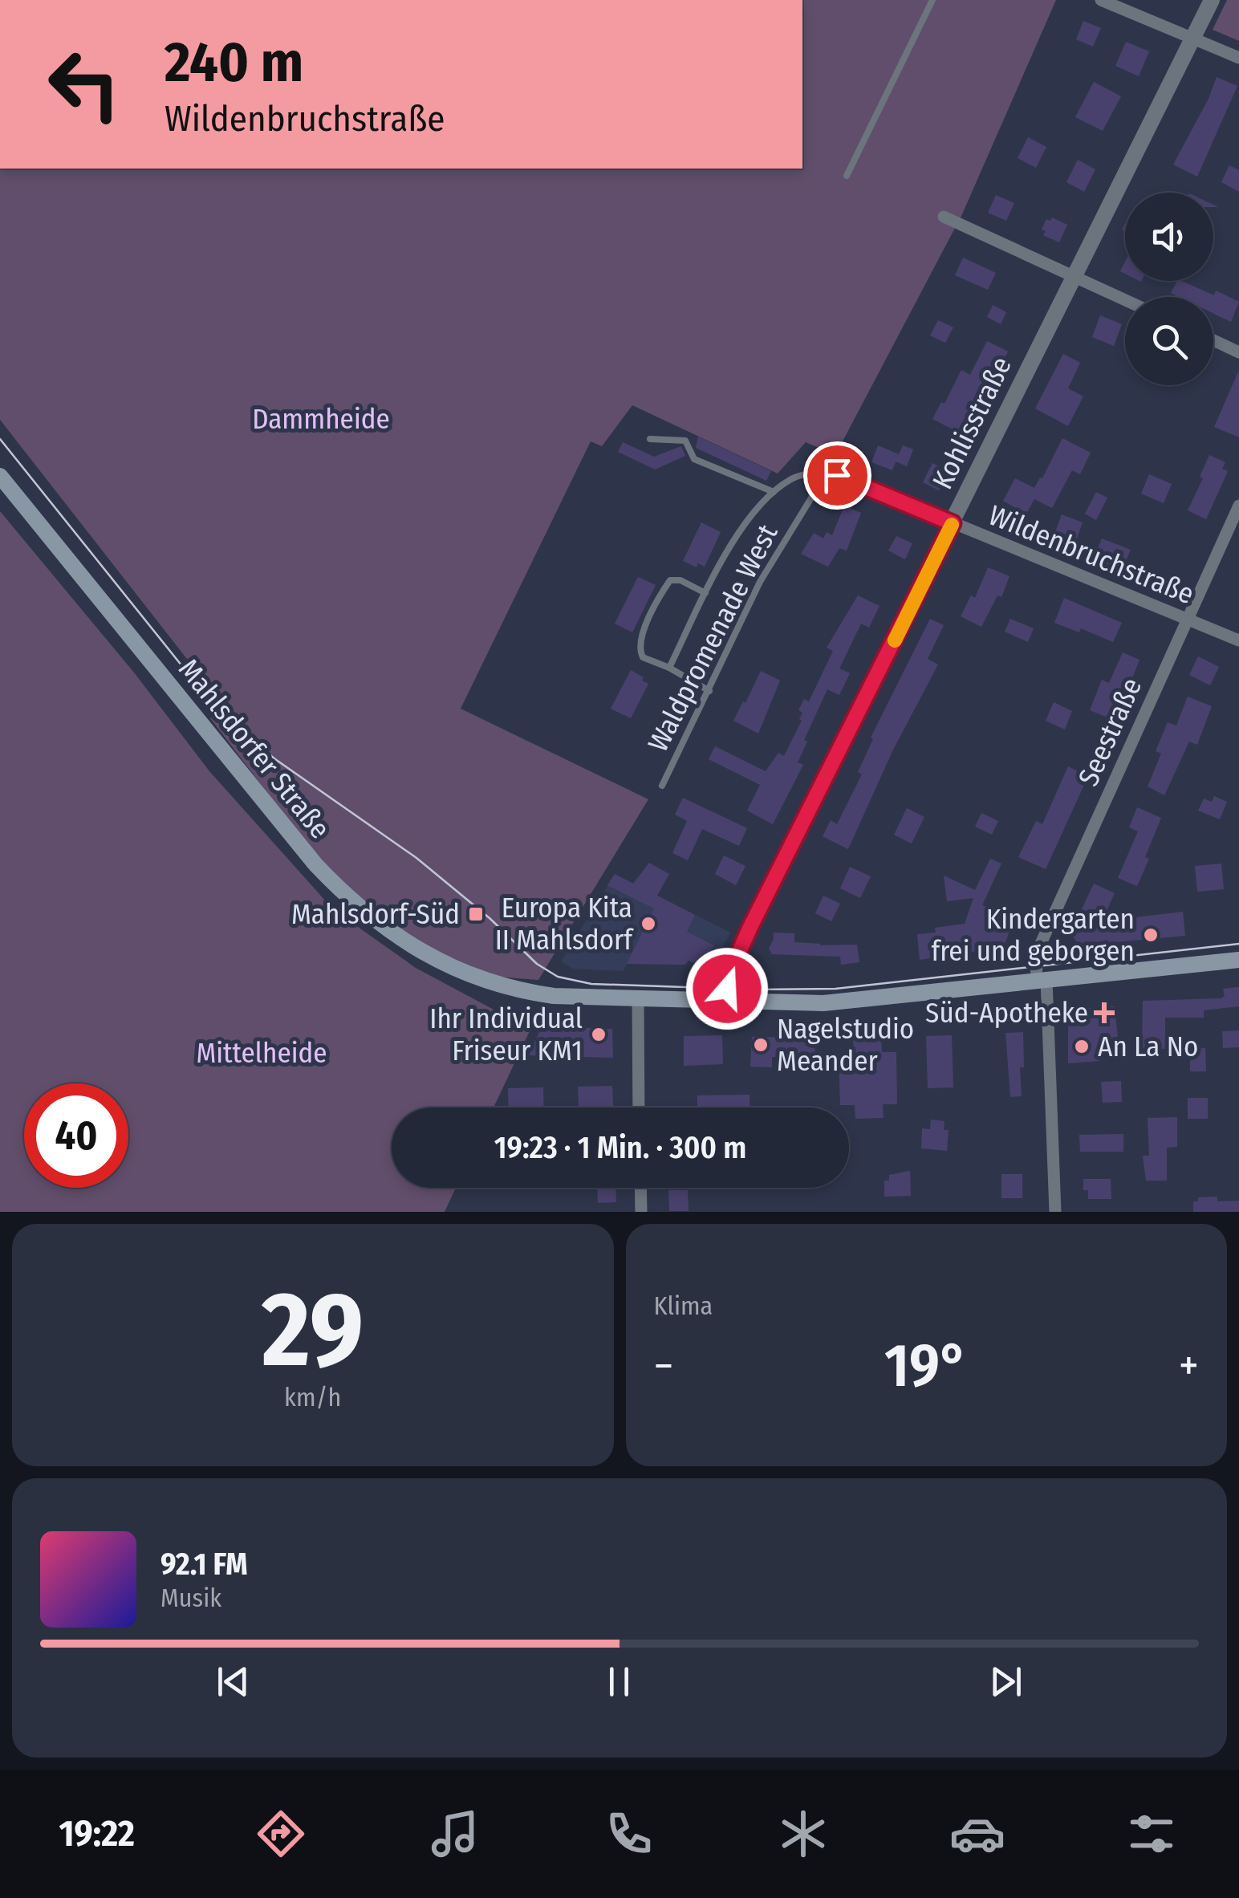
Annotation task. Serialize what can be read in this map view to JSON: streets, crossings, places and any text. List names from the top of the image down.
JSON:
{
  "streets": {
    "main road": ["Mahlsdorfer Straße"],
    "street": ["Kohlisstraße", "Wildenbruchstraße", "Seestraße"],
    "lane": ["Waldpromenade West"]
  },
  "crossings": [
    ["Kohlisstraße", "Wildenbruchstraße"],
    ["Kohlisstraße", "Mahlsdorfer Straße"],
    ["Wildenbruchstraße", "Waldpromenade West"],
    ["Wildenbruchstraße", "Seestraße"],
    ["Seestraße", "Mahlsdorfer Straße"]
  ],
  "parks": ["Dammheide", "Mittelheide"],
  "places": {
    "transit": ["Mahlsdorf-Süd"],
    "other": [
      "Europa Kita II Mahlsdorf",
      "Kindergarten frei und geborgen",
      "Ihr Individual Friseur KM1",
      "Nagelstudio Meander",
      "An La No"
    ],
    "health": ["Süd-Apotheke"]
  },
  "page": {
    "turn": ["240 m", "Wildenbruchstraße"],
    "limit": "40",
    "trip": "19:23 · 1 Min. · 300 m",
    "tile": [
      ["29", "km/h"],
      "Klima"
    ],
    "heat": ["−", "19°", "+"],
    "song": ["92.1 FM", "Musik"],
    "tabs": "19:22"
  }
}
